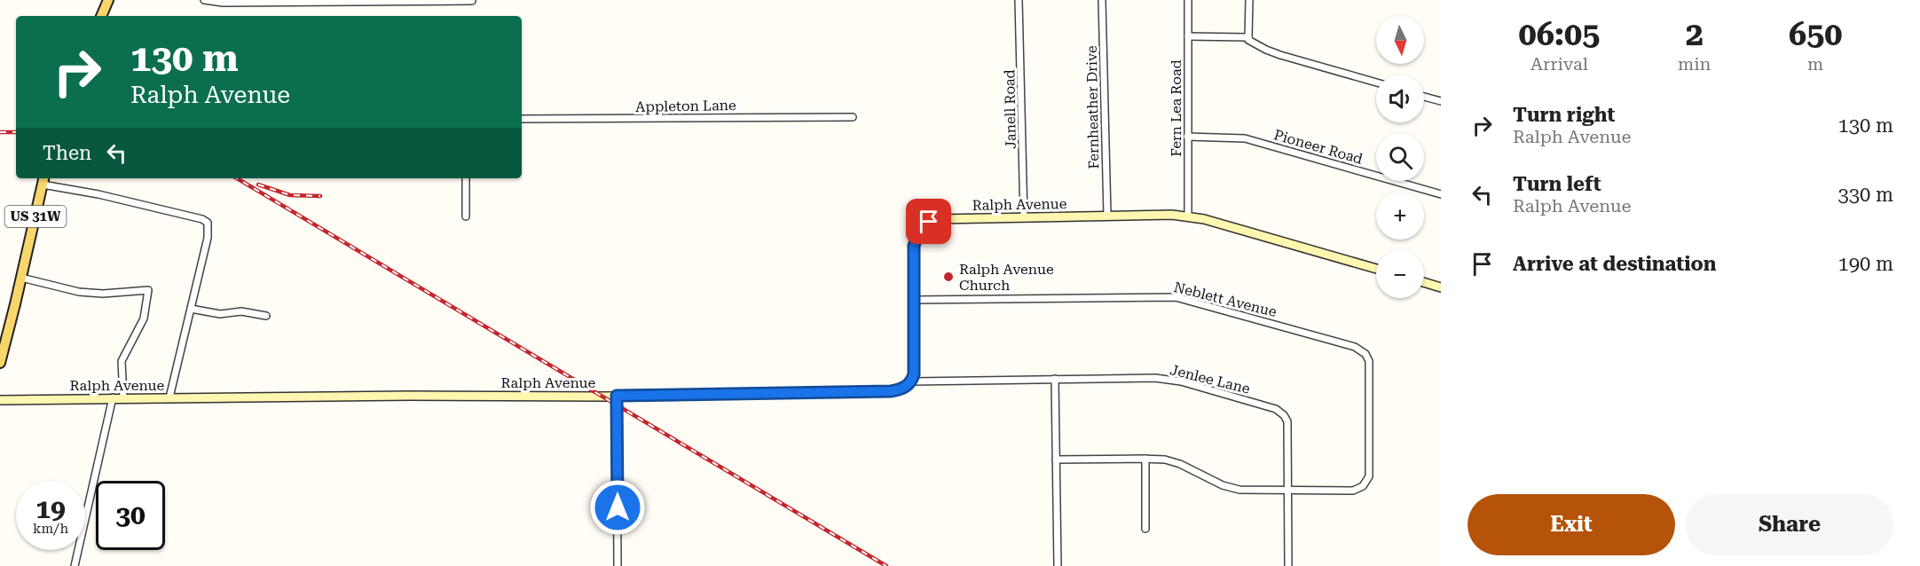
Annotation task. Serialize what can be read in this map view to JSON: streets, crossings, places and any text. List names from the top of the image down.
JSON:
{
  "streets": {
    "main road": ["US 31W"],
    "street": [
      "Appleton Lane",
      "Fernheather Drive",
      "Fern Lea Road",
      "Janell Road",
      "Pioneer Road",
      "Ralph Avenue",
      "Neblett Avenue",
      "Jenlee Lane"
    ]
  },
  "crossings": [
    ["Fernheather Drive", "Ralph Avenue"],
    ["Fern Lea Road", "Pioneer Road"],
    ["Fern Lea Road", "Ralph Avenue"],
    ["Janell Road", "Ralph Avenue"],
    ["Ralph Avenue", "Neblett Avenue"],
    ["Ralph Avenue", "Jenlee Lane"],
    ["Neblett Avenue", "Jenlee Lane"]
  ],
  "places": ["Ralph Avenue Church"],
  "north": "bottom",
  "page": {
    "eta": [
      "06:05",
      "Arrival",
      "2",
      "min",
      "650",
      "m"
    ],
    "map_buttons": ["+", "−"],
    "turn": ["130 m", "Ralph Avenue"],
    "list": [
      {
        "name": "Turn right",
        "note": "Ralph Avenue",
        "value": "130 m"
      },
      {
        "name": "Turn left",
        "note": "Ralph Avenue",
        "value": "330 m"
      },
      {
        "name": "Arrive at destination",
        "value": "190 m"
      }
    ],
    "then": "Then",
    "speed": "19 km/h",
    "limit": "30",
    "buttons": ["Exit", "Share"]
  }
}
